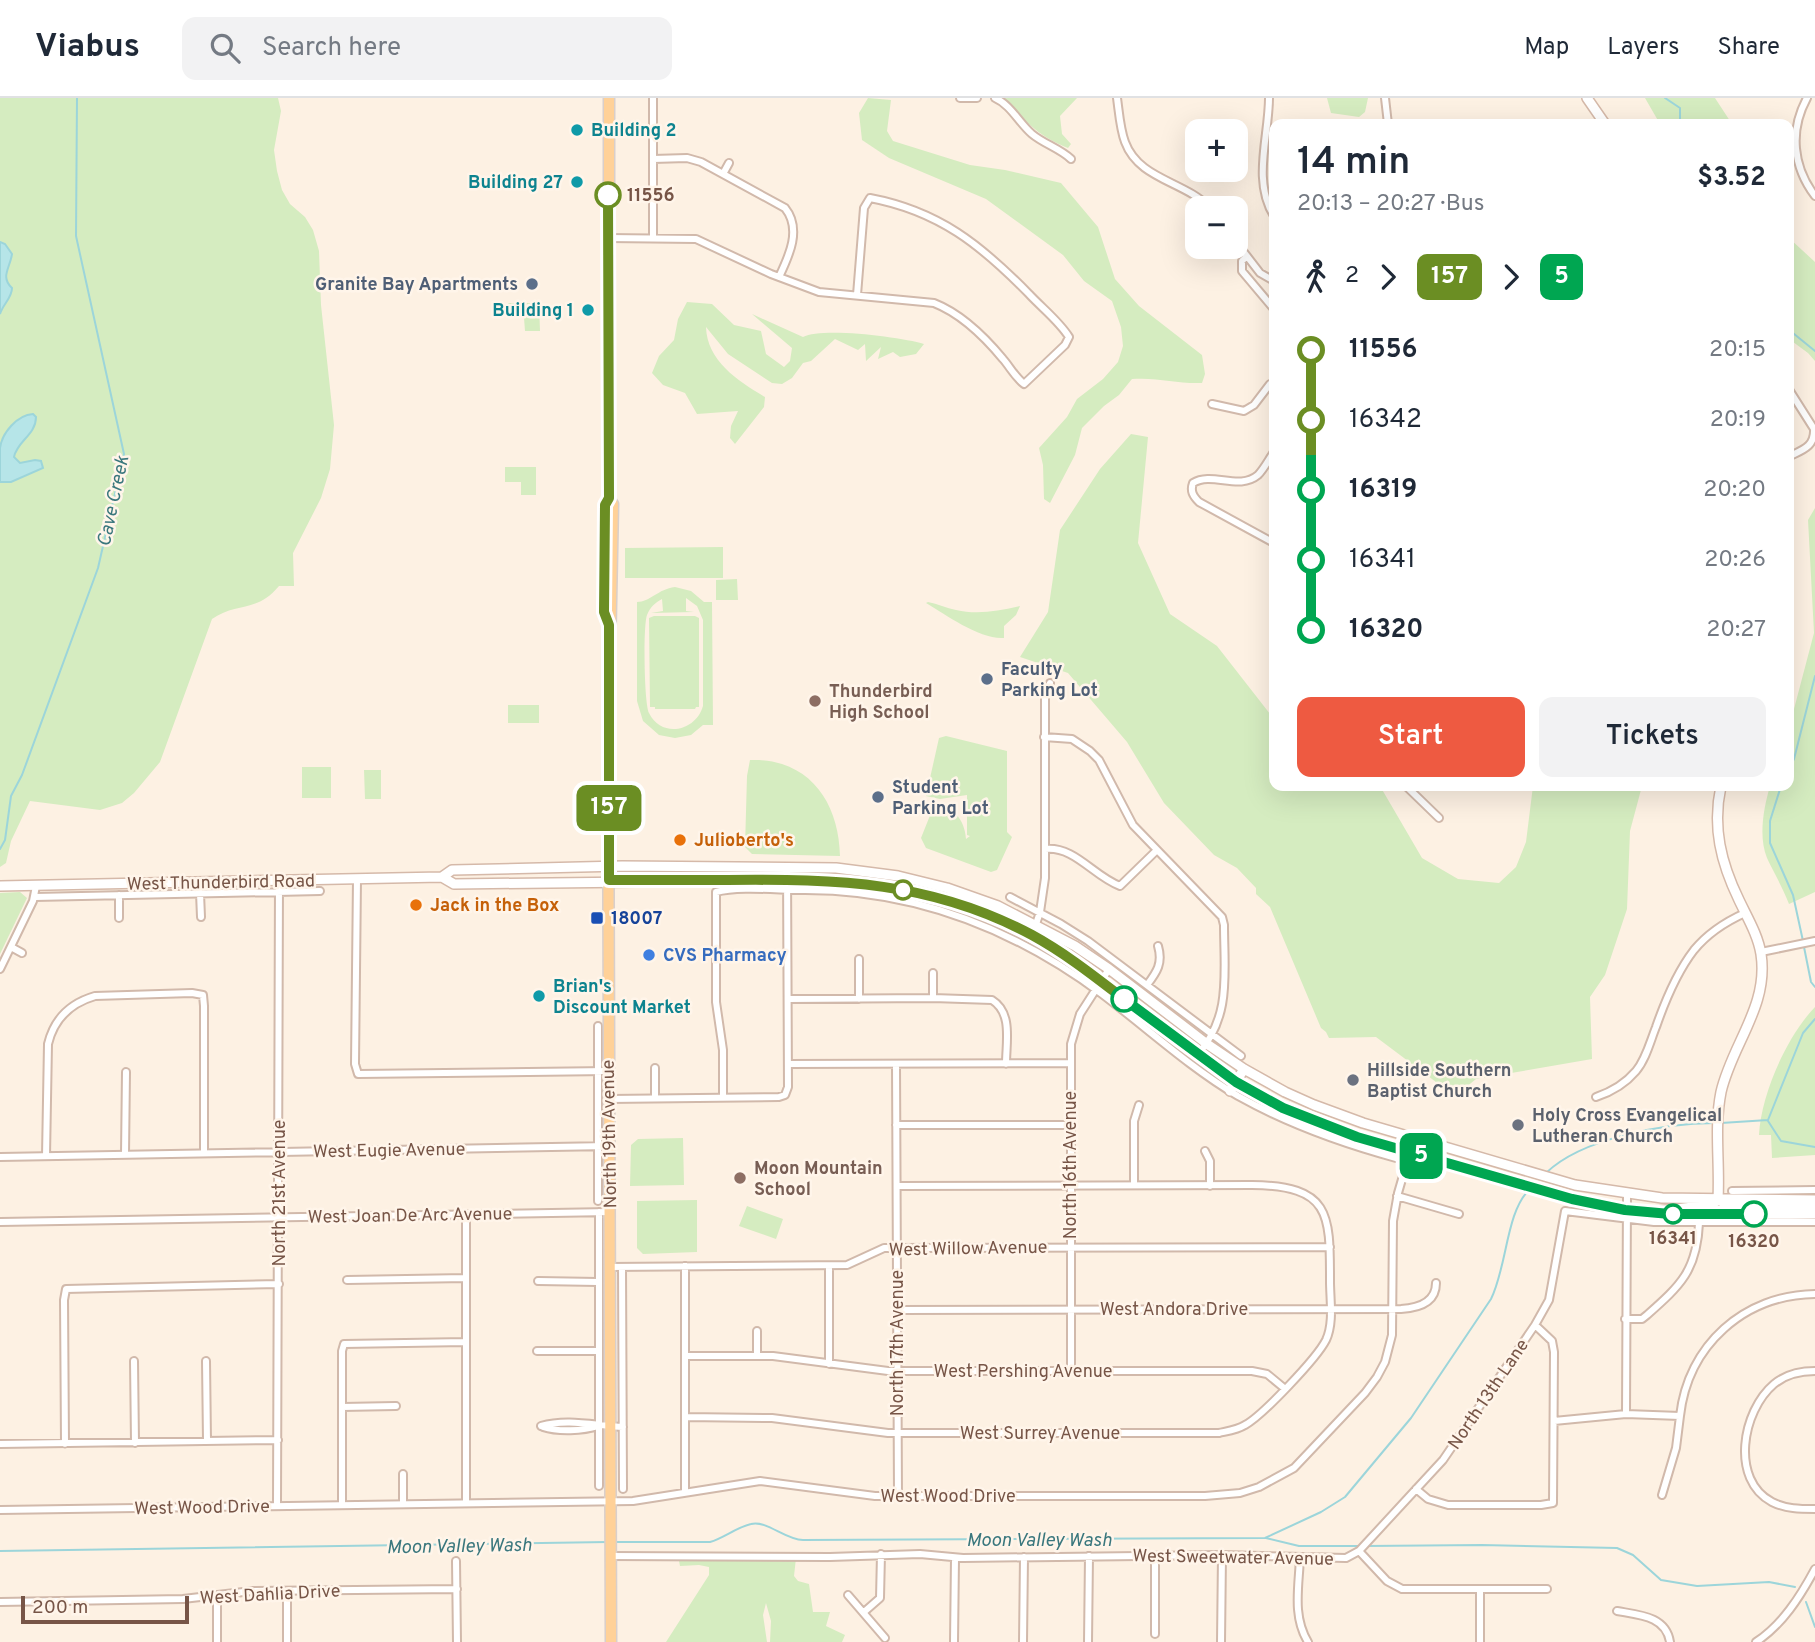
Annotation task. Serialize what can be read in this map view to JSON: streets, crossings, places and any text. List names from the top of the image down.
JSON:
{
  "streets": {
    "main road": ["West Thunderbird Road", "North 19th Avenue"],
    "street": [
      "West Eugie Avenue",
      "North 16th Avenue",
      "North 21st Avenue",
      "West Joan De Arc Avenue",
      "West Willow Avenue",
      "West Andora Drive",
      "North 17th Avenue",
      "West Pershing Avenue",
      "North 13th Lane",
      "West Surrey Avenue",
      "West Wood Drive",
      "West Sweetwater Avenue",
      "West Dahlia Drive"
    ]
  },
  "crossings": [
    ["West Thunderbird Road", "North 19th Avenue"],
    ["West Thunderbird Road", "North 16th Avenue"],
    ["West Thunderbird Road", "North 21st Avenue"],
    ["West Thunderbird Road", "West Wood Drive"],
    ["North 19th Avenue", "West Eugie Avenue"],
    ["North 19th Avenue", "West Joan De Arc Avenue"],
    ["North 19th Avenue", "West Willow Avenue"],
    ["North 19th Avenue", "West Wood Drive"],
    ["North 19th Avenue", "West Sweetwater Avenue"],
    ["West Eugie Avenue", "North 21st Avenue"],
    ["North 16th Avenue", "West Willow Avenue"],
    ["North 16th Avenue", "West Andora Drive"],
    ["North 16th Avenue", "West Pershing Avenue"],
    ["North 21st Avenue", "West Joan De Arc Avenue"],
    ["North 21st Avenue", "West Wood Drive"],
    ["West Willow Avenue", "North 17th Avenue"],
    ["West Willow Avenue", "West Surrey Avenue"],
    ["West Andora Drive", "North 17th Avenue"],
    ["West Andora Drive", "West Surrey Avenue"],
    ["West Andora Drive", "West Wood Drive"],
    ["North 17th Avenue", "West Pershing Avenue"],
    ["North 17th Avenue", "West Surrey Avenue"],
    ["North 17th Avenue", "West Wood Drive"],
    ["West Pershing Avenue", "West Surrey Avenue"],
    ["North 13th Lane", "West Sweetwater Avenue"]
  ],
  "water": ["Cave Creek", "Moon Valley Wash"],
  "places": {
    "other": [
      "Building 2",
      "Building 27",
      "11556",
      "Granite Bay Apartments",
      "Building 1",
      "Faculty Parking Lot",
      "Thunderbird High School",
      "Student Parking Lot",
      "Julioberto's",
      "Jack in the Box",
      "CVS Pharmacy",
      "Brian's Discount Market",
      "Hillside Southern Baptist Church",
      "Holy Cross Evangelical Lutheran Church",
      "Moon Mountain School",
      "16341",
      "16320"
    ],
    "transit": ["18007"]
  },
  "lines": ["bus line 157", "bus line 5"],
  "scale_bar": "200 m",
  "page": {
    "header": "Viabus",
    "search": "Search here",
    "nav": ["Map", "Layers", "Share"],
    "on_map": ["157", "5"],
    "map_buttons": ["+", "−"],
    "heading": ["14 min", "20:13 – 20:27 · Bus", "$3.52"],
    "legs": ["2", "157", "5"],
    "list": [
      {
        "name": "11556",
        "value": "20:15"
      },
      {
        "name": "16342",
        "value": "20:19"
      },
      {
        "name": "16319",
        "value": "20:20"
      },
      {
        "name": "16341",
        "value": "20:26"
      },
      {
        "name": "16320",
        "value": "20:27"
      }
    ],
    "buttons": ["Start", "Tickets"],
    "scale": "200 m"
  }
}
